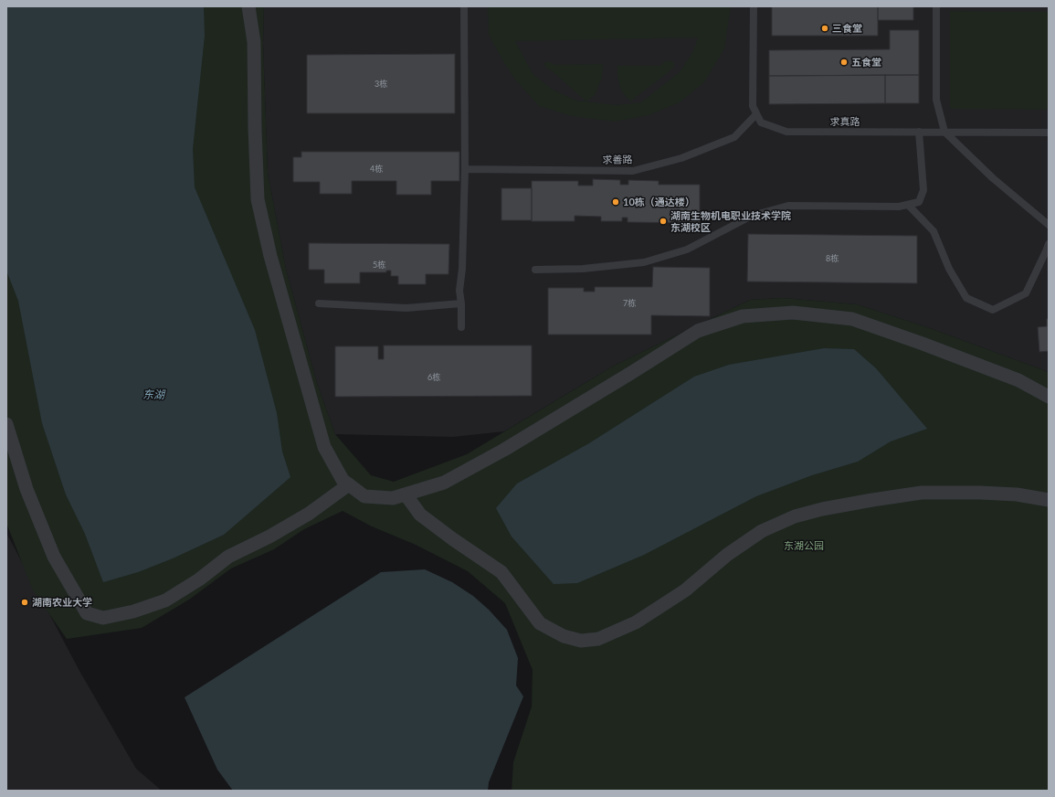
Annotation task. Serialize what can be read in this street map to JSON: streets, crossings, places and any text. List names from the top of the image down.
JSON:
{
  "streets": {
    "lane": ["求真路", "求善路"]
  },
  "crossings": [
    ["求真路", "求善路"]
  ],
  "water": ["东湖"],
  "parks": ["东湖公园"],
  "places": [
    "三食堂",
    "五食堂",
    "10栋（通达楼）",
    "湖南生物机电职业技术学院 东湖校区",
    "湖南农业大学"
  ],
  "house_numbers": [
    "3栋",
    "4栋",
    "8栋",
    "5栋",
    "7栋",
    "6栋"
  ]
}
